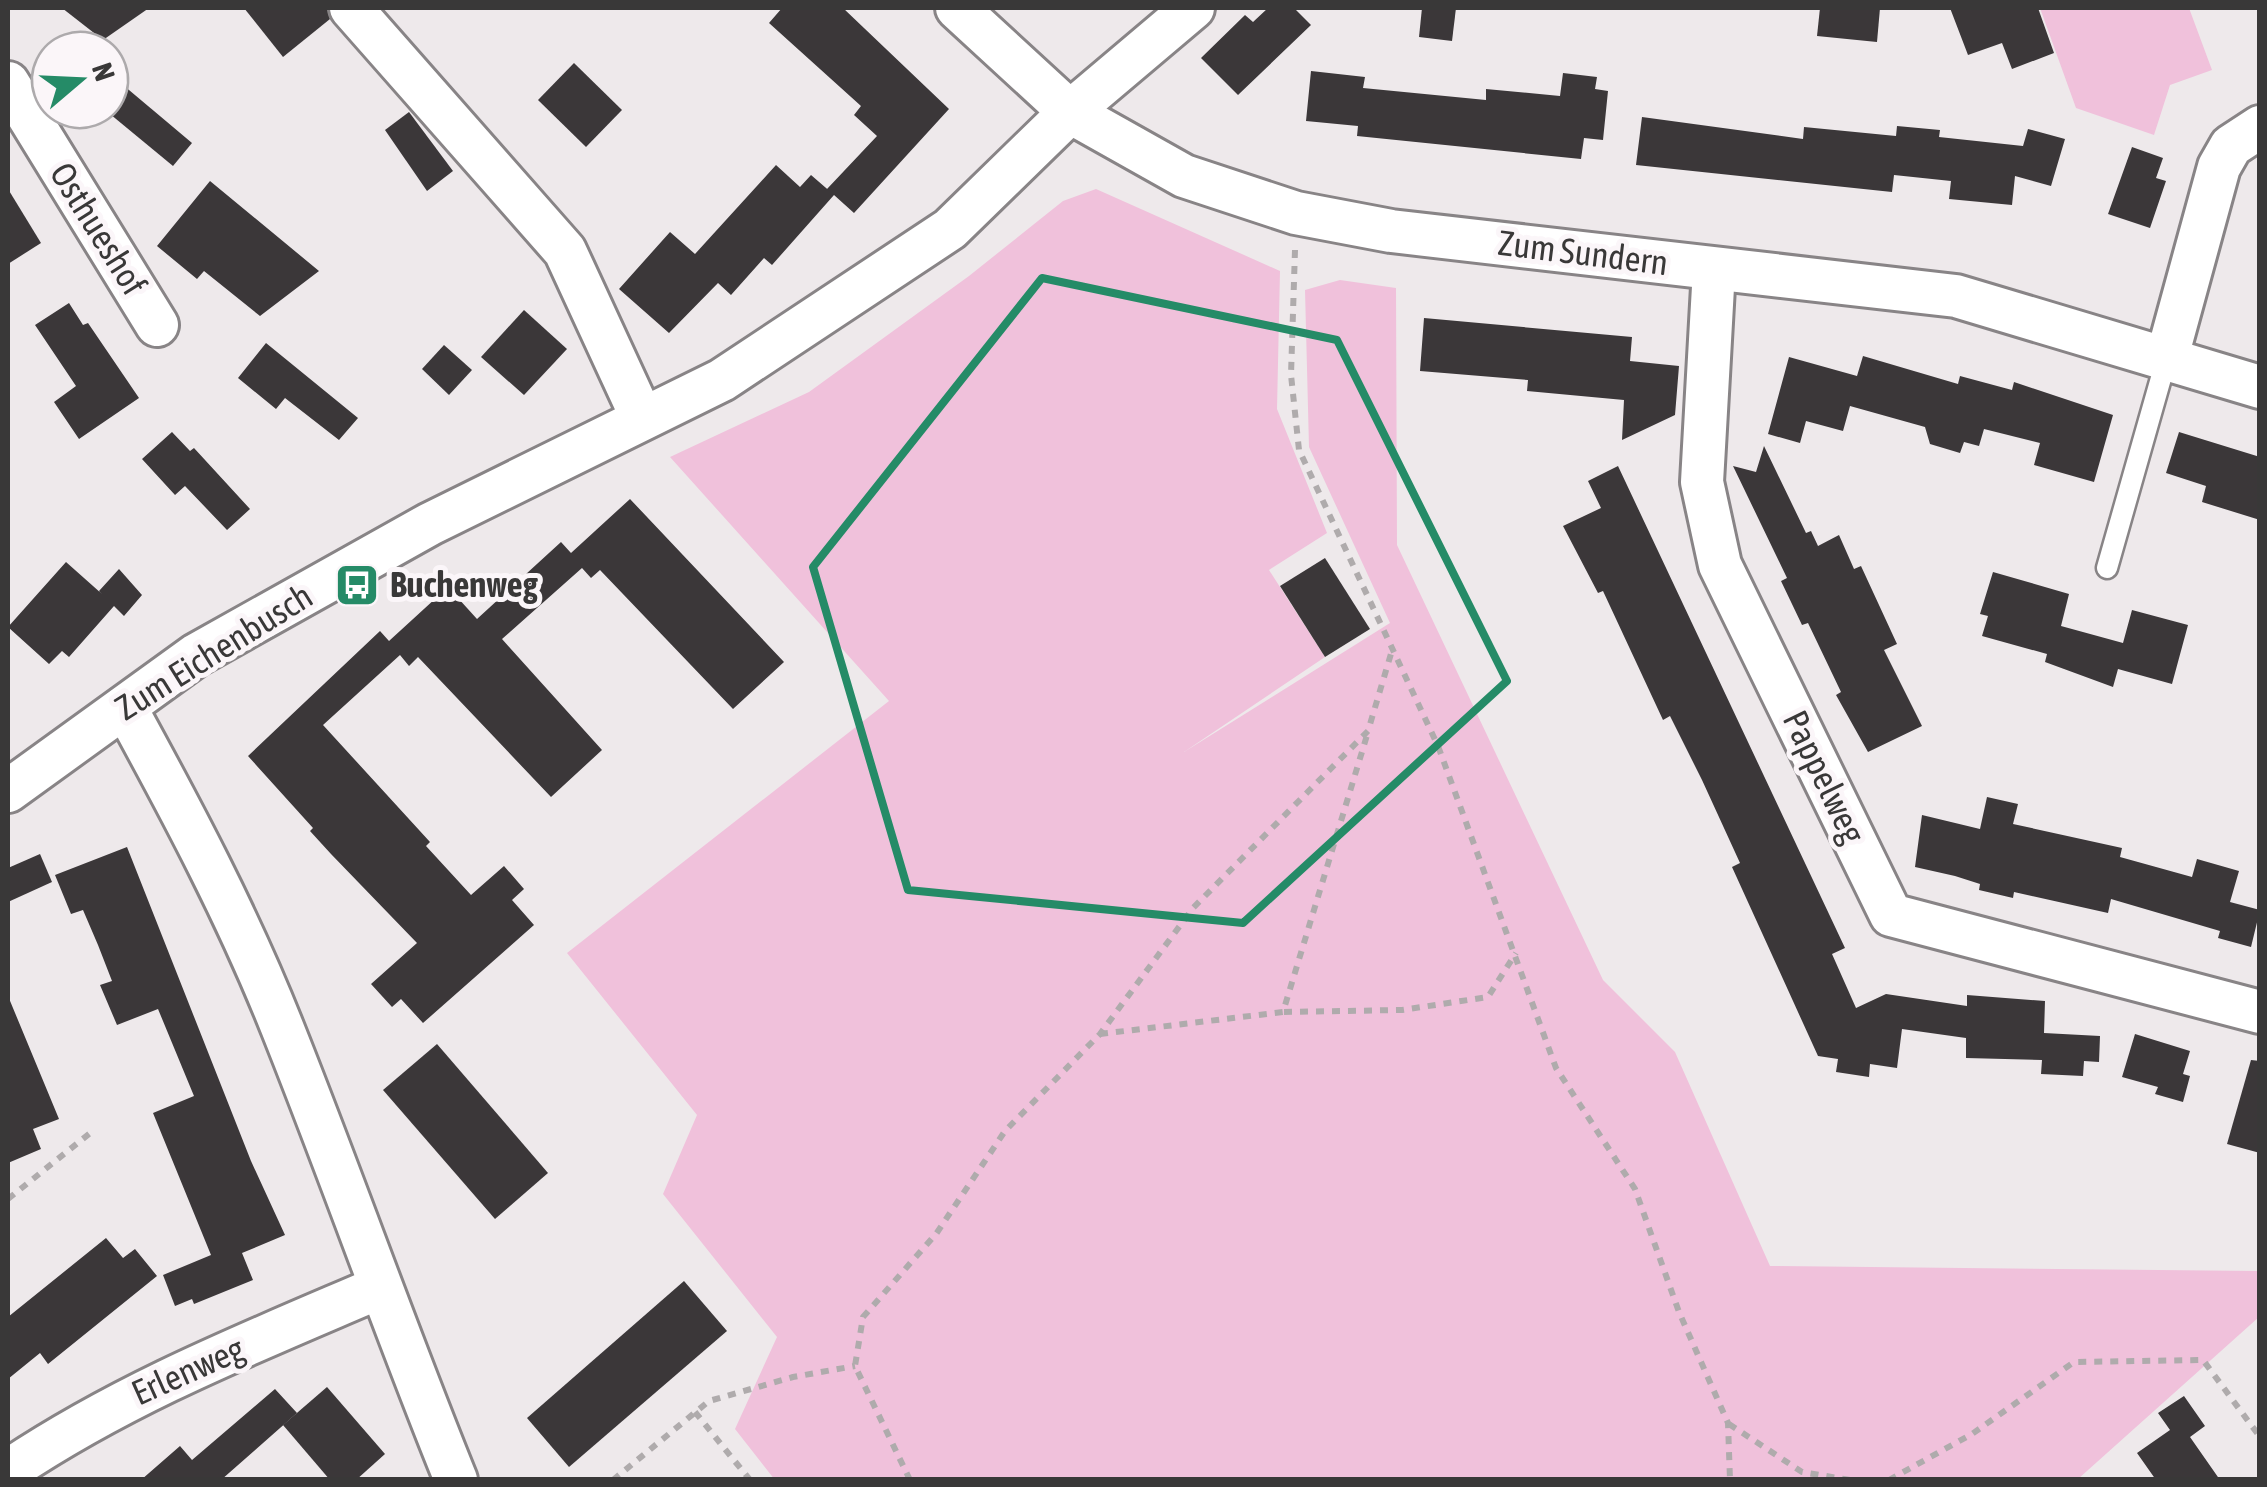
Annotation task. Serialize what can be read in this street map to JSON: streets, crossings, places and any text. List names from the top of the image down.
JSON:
{
  "streets": {
    "street": [
      "Osthueshof",
      "Zum Sundern",
      "Zum Eichenbusch",
      "Pappelweg",
      "Erlenweg"
    ]
  },
  "crossings": [
    ["Zum Sundern", "Zum Eichenbusch"],
    ["Zum Sundern", "Pappelweg"]
  ],
  "places": {
    "bus stop": ["Buchenweg"]
  },
  "north": "right"
}
